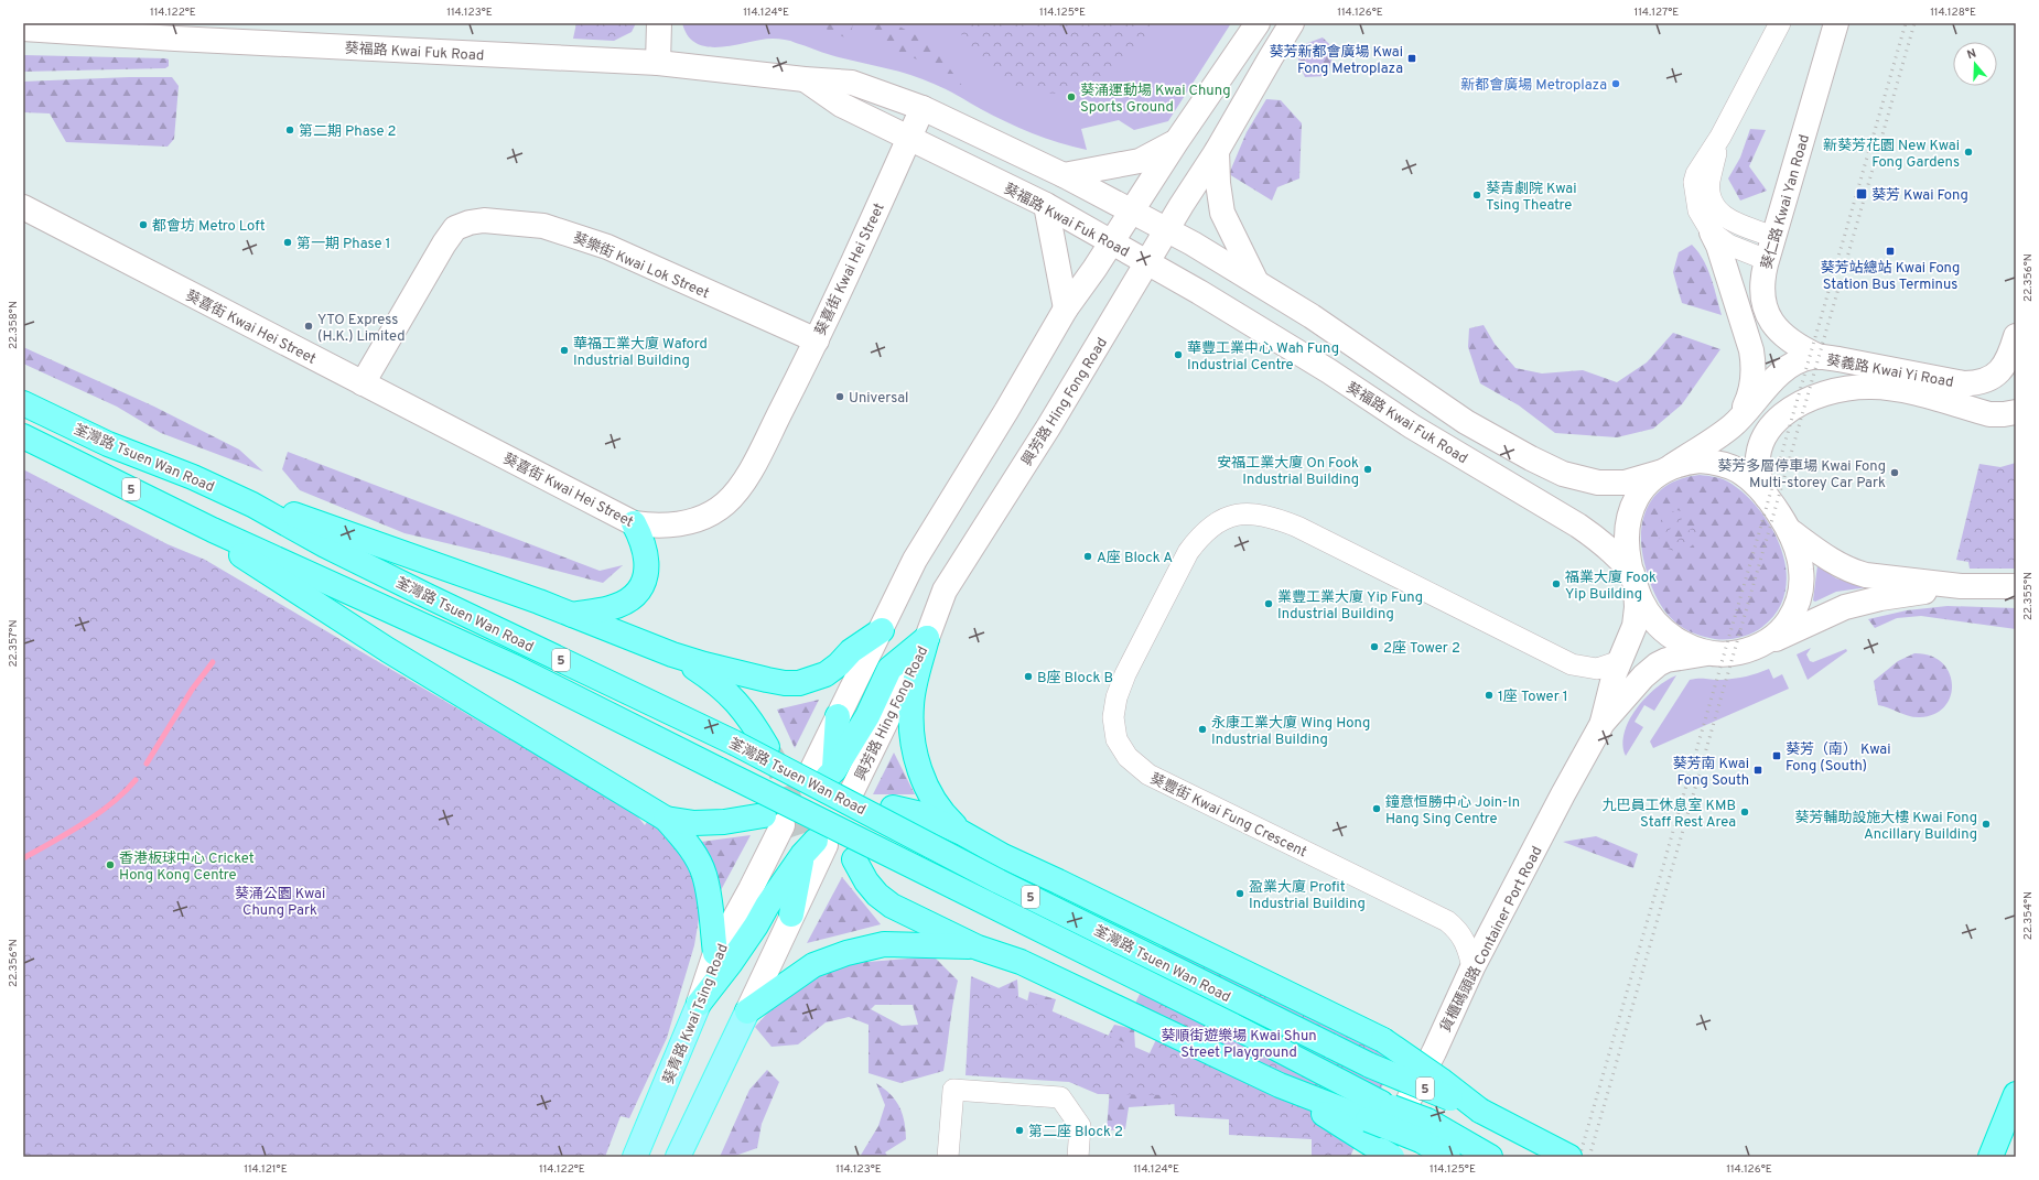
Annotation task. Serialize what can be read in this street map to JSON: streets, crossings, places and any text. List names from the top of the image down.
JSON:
{
  "streets": {
    "highway": ["荃灣路 Tsuen Wan Road", "5"],
    "main road": [
      "葵福路 Kwai Fuk Road",
      "葵仁路 Kwai Yan Road",
      "葵樂街 Kwai Lok Street",
      "葵喜街 Kwai Hei Street",
      "葵義路 Kwai Yi Road",
      "興芳路 Hing Fong Road",
      "貨櫃碼頭路 Container Port Road",
      "葵青路 Kwai Tsing Road"
    ],
    "street": ["葵豐街 Kwai Fung Crescent"]
  },
  "crossings": [
    ["葵福路 Kwai Fuk Road", "葵喜街 Kwai Hei Street"],
    ["葵福路 Kwai Fuk Road", "葵義路 Kwai Yi Road"],
    ["葵福路 Kwai Fuk Road", "興芳路 Hing Fong Road"],
    ["葵福路 Kwai Fuk Road", "貨櫃碼頭路 Container Port Road"],
    ["葵仁路 Kwai Yan Road", "葵義路 Kwai Yi Road"],
    ["葵樂街 Kwai Lok Street", "葵喜街 Kwai Hei Street"],
    ["葵豐街 Kwai Fung Crescent", "貨櫃碼頭路 Container Port Road"]
  ],
  "parks": ["葵涌公園 Kwai Chung Park", "葵順街遊樂場 Kwai Shun Street Playground"],
  "places": {
    "transit": [
      "葵芳新都會廣場 Kwai Fong Metroplaza",
      "葵芳 Kwai Fong",
      "葵芳站總站 Kwai Fong Station Bus Terminus",
      "葵芳（南） Kwai Fong (South)",
      "葵芳南 Kwai Fong South"
    ],
    "other": [
      "新都會廣場 Metroplaza",
      "葵涌運動場 Kwai Chung Sports Ground",
      "第二期 Phase 2",
      "新葵芳花園 New Kwai Fong Gardens",
      "葵青劇院 Kwai Tsing Theatre",
      "都會坊 Metro Loft",
      "第一期 Phase 1",
      "YTO Express (H.K.) Limited",
      "華福工業大廈 Waford Industrial Building",
      "華豐工業中心 Wah Fung Industrial Centre",
      "Universal",
      "安福工業大廈 On Fook Industrial Building",
      "葵芳多層停車場 Kwai Fong Multi-storey Car Park",
      "A座 Block A",
      "福業大廈 Fook Yip Building",
      "業豐工業大廈 Yip Fung Industrial Building",
      "2座 Tower 2",
      "B座 Block B",
      "1座 Tower 1",
      "永康工業大廈 Wing Hong Industrial Building",
      "鐘意恒勝中心 Join-In Hang Sing Centre",
      "九巴員工休息室 KMB Staff Rest Area",
      "葵芳輔助設施大樓 Kwai Fong Ancillary Building",
      "香港板球中心 Cricket Hong Kong Centre",
      "盈業大廈 Profit Industrial Building",
      "第二座 Block 2"
    ]
  },
  "north": "top",
  "coordinates": [
    "114.122°E",
    "114.123°E",
    "114.124°E",
    "114.125°E",
    "114.126°E",
    "114.127°E",
    "114.128°E",
    "22.356°N",
    "22.358°N",
    "22.355°N",
    "22.357°N",
    "22.354°N",
    "114.121°E"
  ]
}
